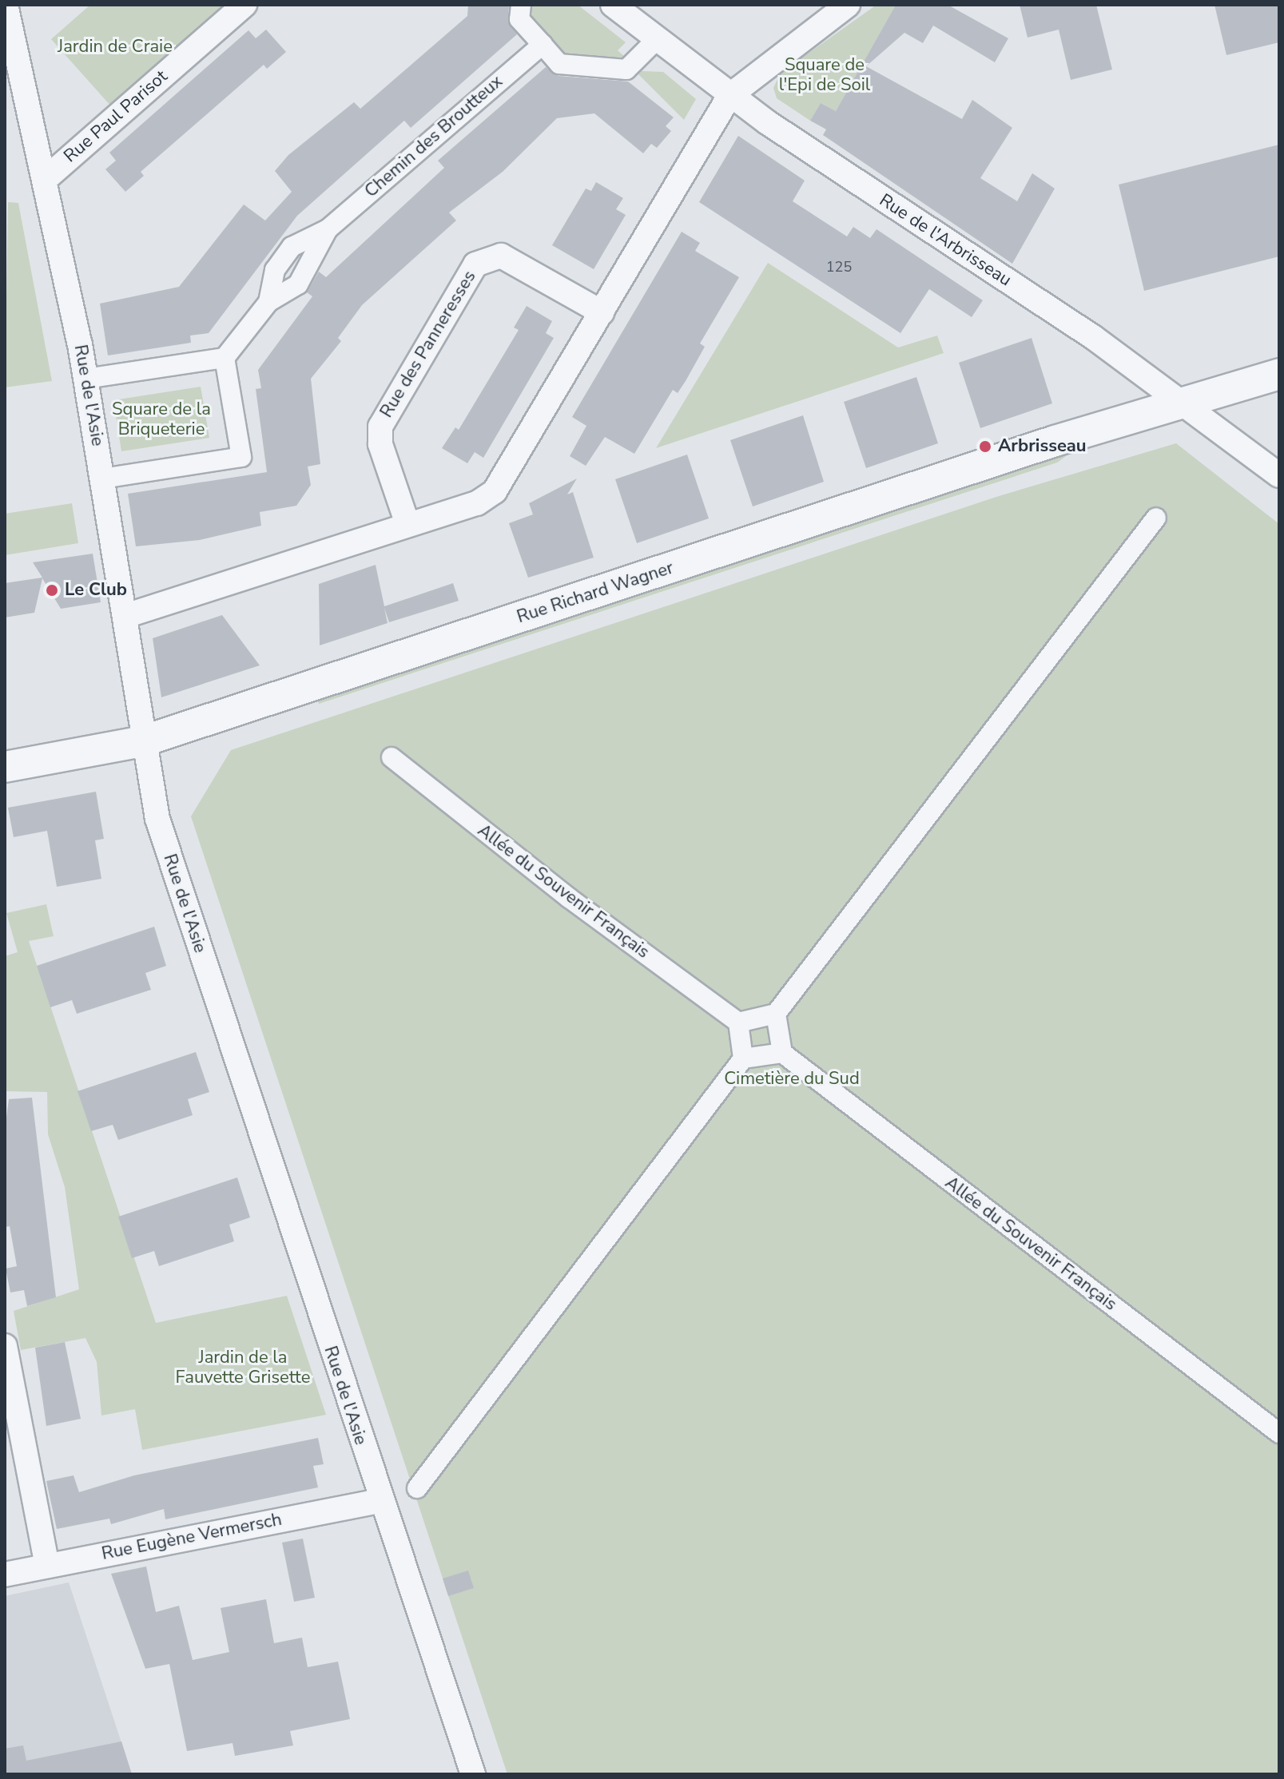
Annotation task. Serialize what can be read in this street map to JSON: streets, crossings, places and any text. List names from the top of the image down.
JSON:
{
  "streets": {
    "street": [
      "Rue Paul Parisot",
      "Chemin des Broutteux",
      "Rue de l'Arbrisseau",
      "Rue des Panneresses",
      "Rue de l'Asie",
      "Rue Richard Wagner",
      "Allée du Souvenir Français",
      "Rue Eugène Vermersch"
    ]
  },
  "crossings": [
    ["Rue Paul Parisot", "Rue de l'Asie"],
    ["Rue de l'Arbrisseau", "Rue Richard Wagner"],
    ["Rue de l'Asie", "Rue Richard Wagner"],
    ["Rue de l'Asie", "Rue Eugène Vermersch"]
  ],
  "parks": [
    "Jardin de Craie",
    "Square de l'Epi de Soil",
    "Square de la Briqueterie",
    "Cimetière du Sud",
    "Jardin de la Fauvette Grisette"
  ],
  "places": ["Arbrisseau", "Le Club"],
  "house_numbers": ["125"]
}
